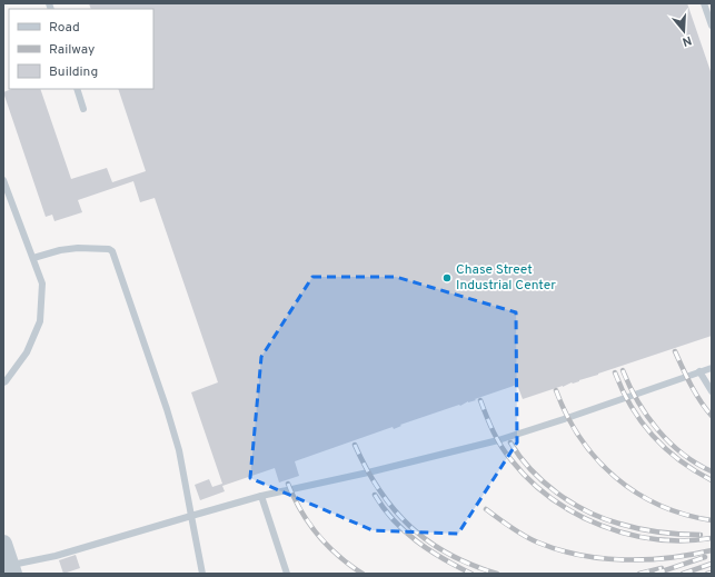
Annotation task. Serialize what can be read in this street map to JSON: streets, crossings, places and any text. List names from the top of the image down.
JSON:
{
  "places": ["Chase Street Industrial Center"],
  "legend": ["Road", "Railway", "Building"],
  "north": "bottom"
}
